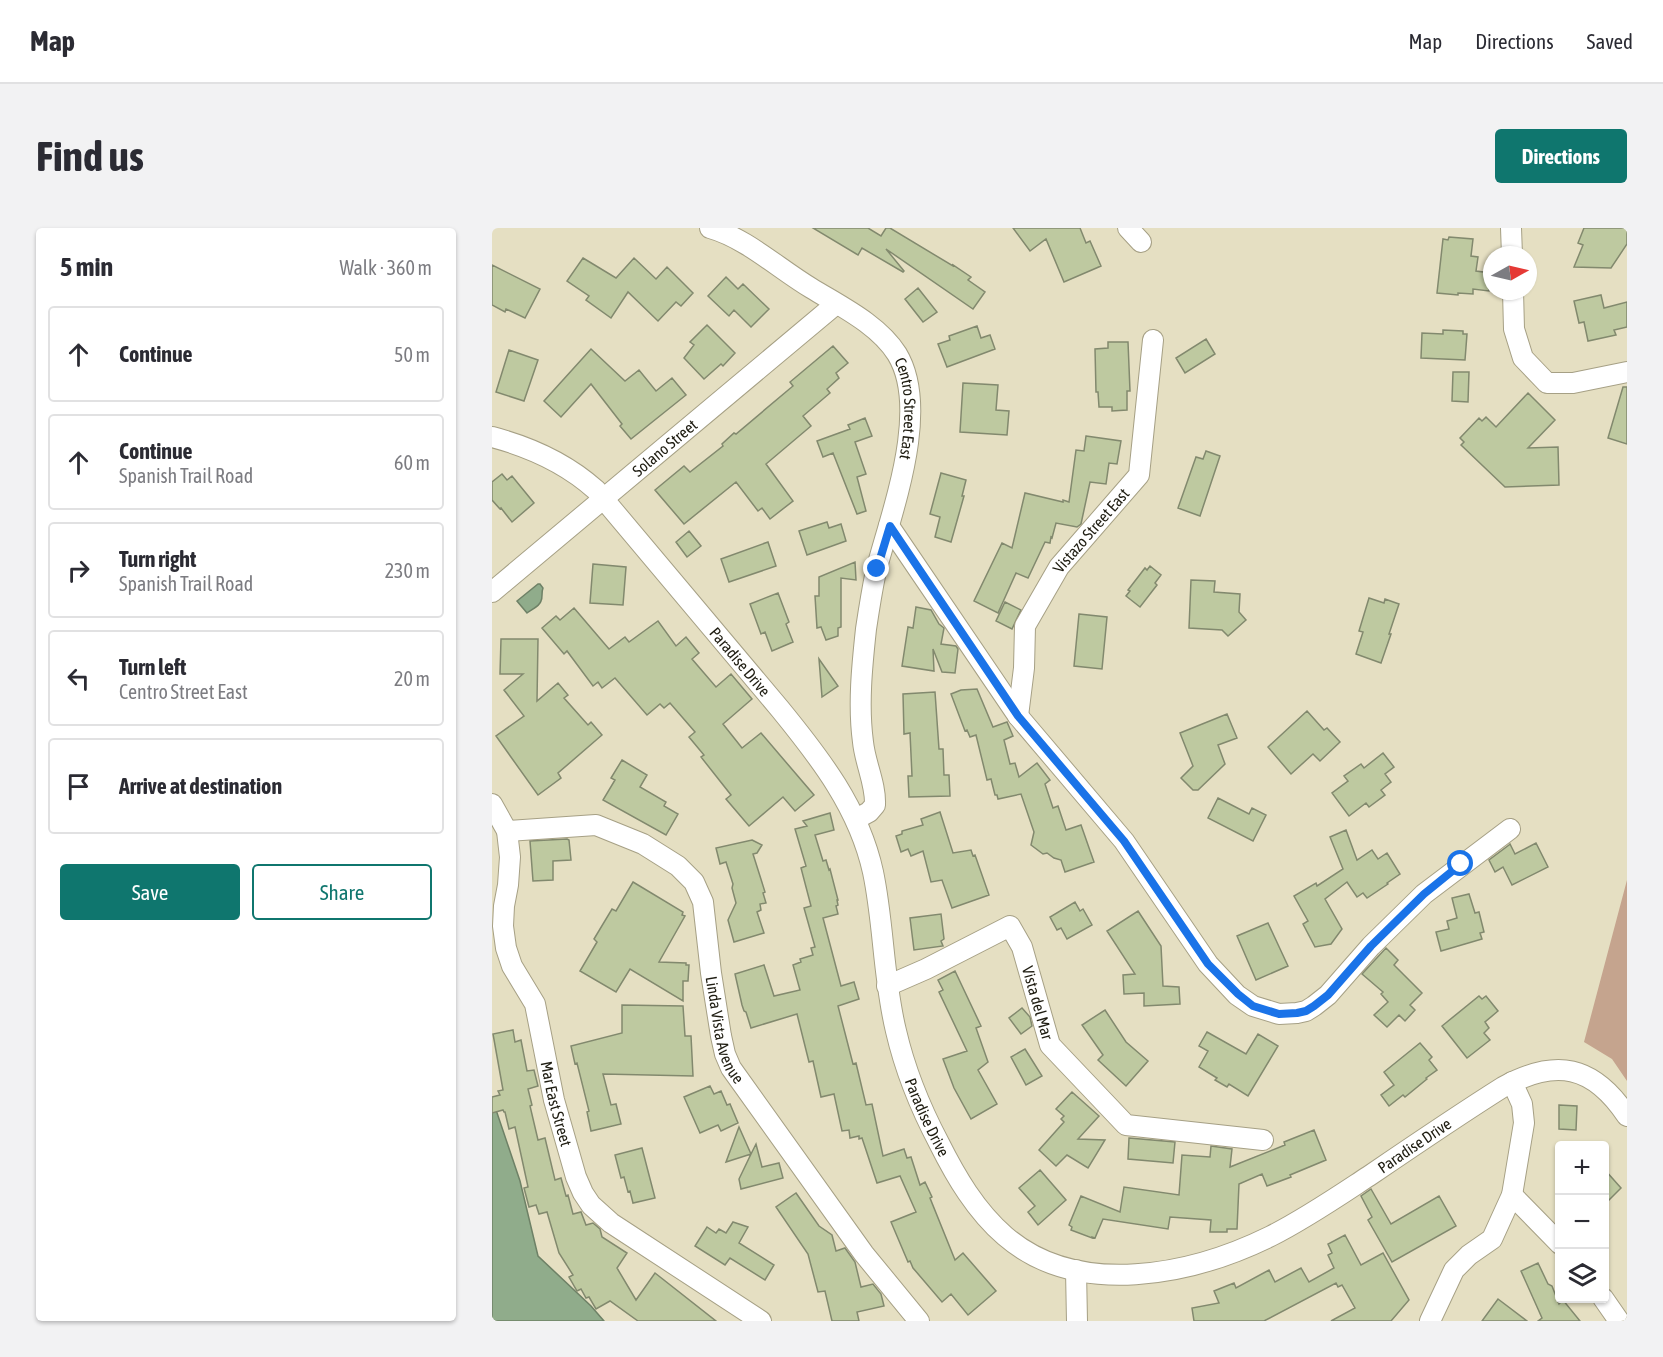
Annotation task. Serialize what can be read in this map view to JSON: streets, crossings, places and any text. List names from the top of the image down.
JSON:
{
  "streets": {
    "street": [
      "Centro Street East",
      "Solano Street",
      "Vistazo Street East",
      "Paradise Drive",
      "Vista del Mar",
      "Linda Vista Avenue",
      "Mar East Street"
    ]
  },
  "crossings": [
    ["Centro Street East", "Solano Street"],
    ["Centro Street East", "Paradise Drive"],
    ["Solano Street", "Paradise Drive"],
    ["Paradise Drive", "Vista del Mar"],
    ["Linda Vista Avenue", "Mar East Street"]
  ],
  "north": "right",
  "page": {
    "header": "Map",
    "nav": ["Map", "Directions", "Saved"],
    "buttons": [
      "Directions",
      ["Save", "Share"]
    ],
    "title": "Find us",
    "heading": ["5 min", "Walk · 360 m"],
    "list": [
      ["Continue", "50 m"],
      ["Continue", "Spanish Trail Road", "60 m"],
      ["Turn right", "Spanish Trail Road", "230 m"],
      ["Turn left", "Centro Street East", "20 m"],
      "Arrive at destination"
    ],
    "map_buttons": ["+", "−"]
  }
}
